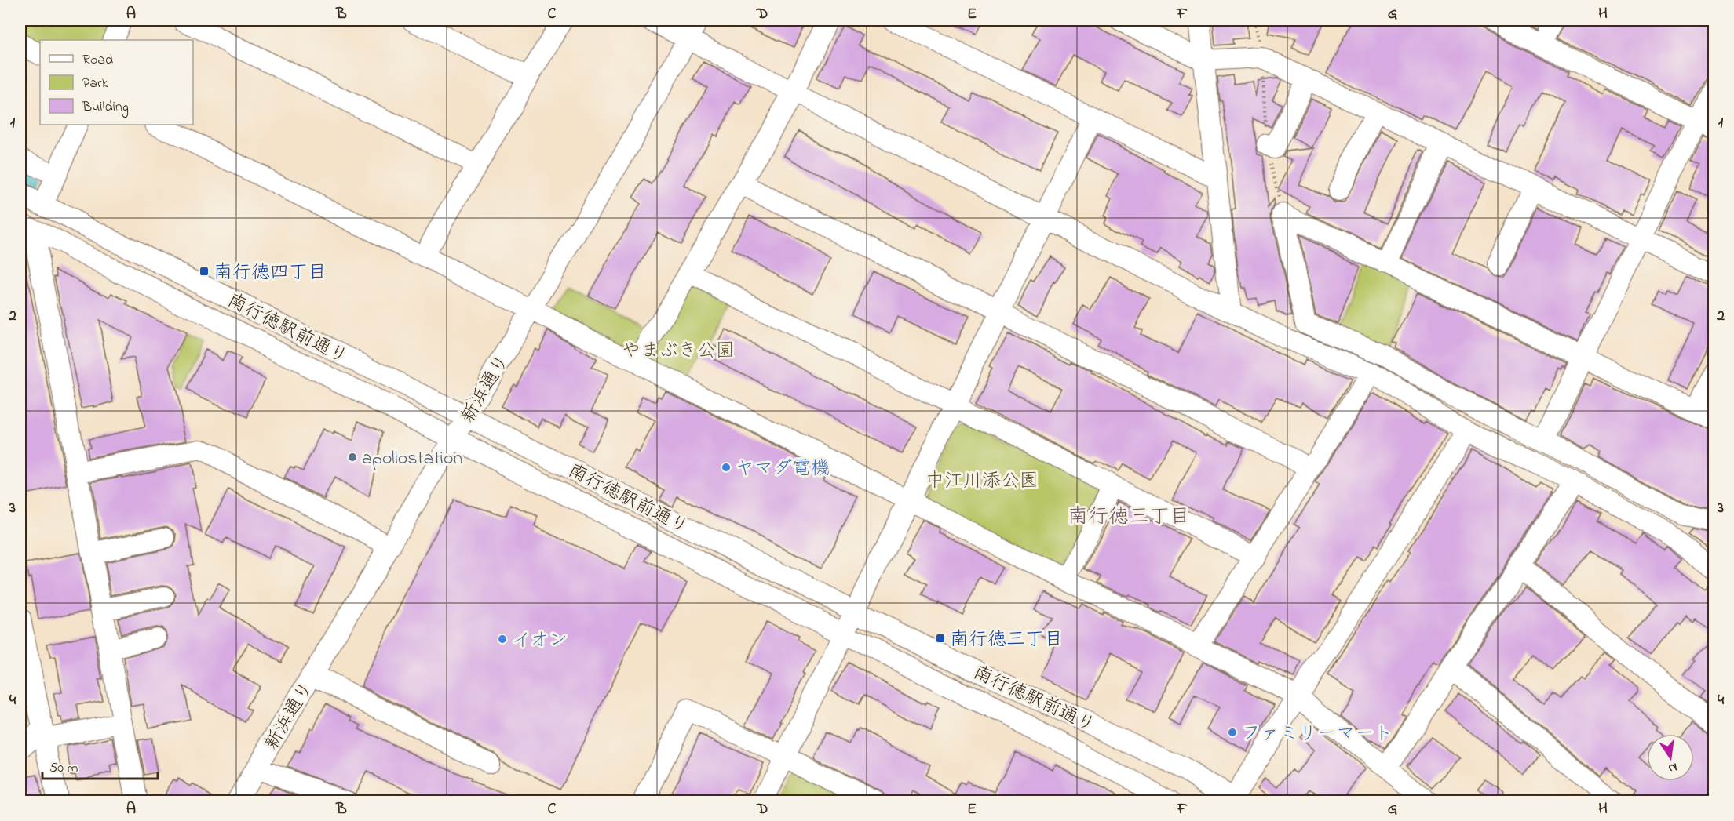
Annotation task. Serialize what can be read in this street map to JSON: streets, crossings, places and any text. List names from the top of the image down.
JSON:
{
  "streets": {
    "street": ["南行徳駅前通り", "新浜通り"]
  },
  "crossings": [
    ["南行徳駅前通り", "新浜通り"]
  ],
  "districts": ["南行徳三丁目"],
  "parks": ["やまぶき公園", "中江川添公園"],
  "places": {
    "transit": ["南行徳四丁目", "南行徳三丁目"],
    "other": [
      "apollostation",
      "ヤマダ電機",
      "イオン",
      "ファミリーマート"
    ]
  },
  "legend": ["Road", "Park", "Building"],
  "scale_bar": "50 m",
  "north": "bottom",
  "grid": {
    "columns": [
      "A",
      "B",
      "C",
      "D",
      "E",
      "F",
      "G",
      "H"
    ],
    "rows": [
      "1",
      "2",
      "3",
      "4"
    ]
  }
}
